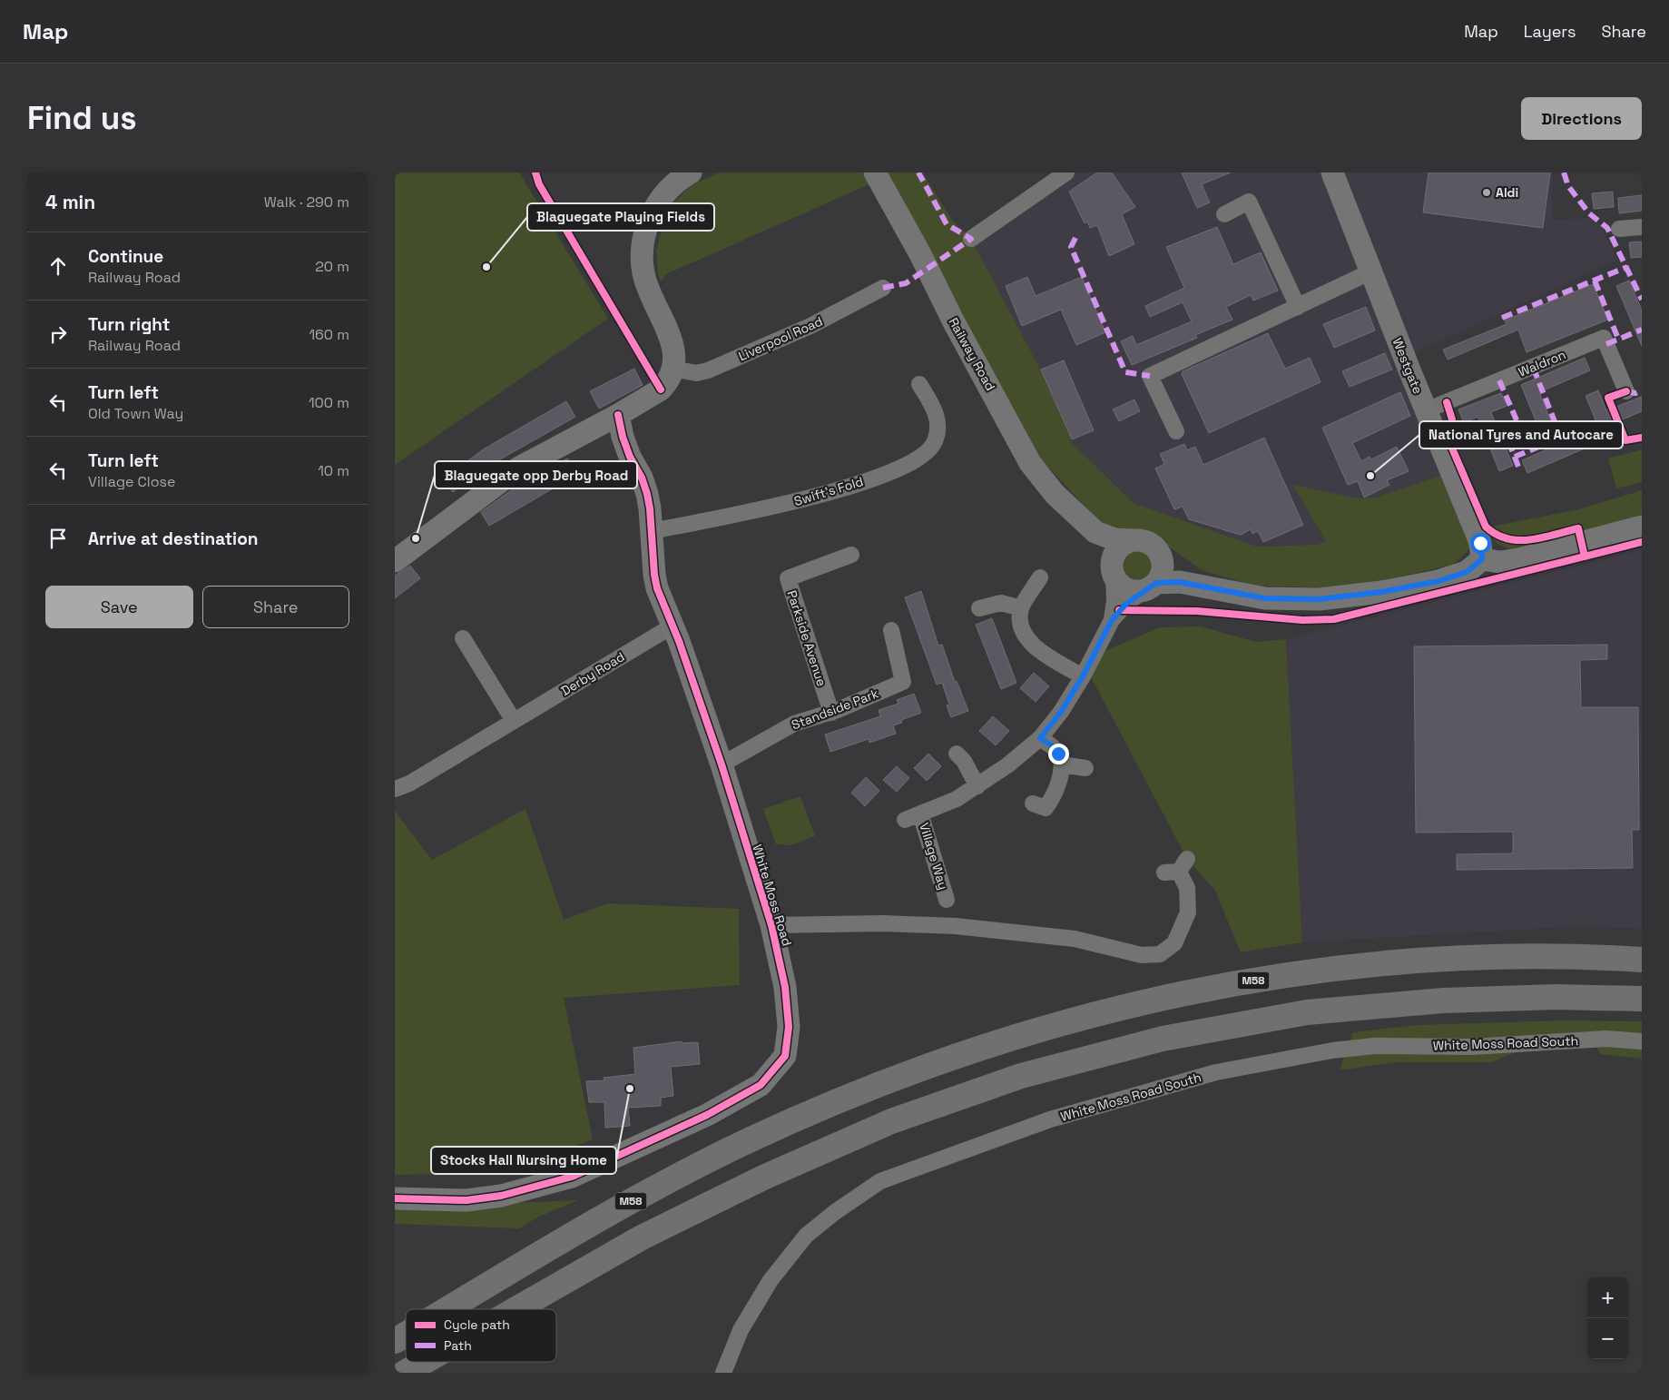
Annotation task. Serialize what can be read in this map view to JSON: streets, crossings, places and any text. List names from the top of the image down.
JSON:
{
  "streets": {
    "highway": ["M58"],
    "main road": ["Railway Road", "Westgate", "White Moss Road"],
    "street": [
      "Liverpool Road",
      "Waldron",
      "Swift's Fold",
      "Parkside Avenue",
      "Derby Road",
      "Standside Park",
      "Village Way",
      "White Moss Road South"
    ]
  },
  "crossings": [
    ["Waldron", "Westgate"],
    ["Swift's Fold", "White Moss Road"],
    ["Parkside Avenue", "Standside Park"],
    ["Derby Road", "White Moss Road"],
    ["Standside Park", "White Moss Road"]
  ],
  "places": [
    "Aldi",
    "Blaguegate Playing Fields",
    "National Tyres and Autocare",
    "Blaguegate opp Derby Road",
    "Stocks Hall Nursing Home"
  ],
  "legend": ["Cycle path", "Path"],
  "page": {
    "header": "Map",
    "nav": ["Map", "Layers", "Share"],
    "buttons": [
      "Directions",
      ["Save", "Share"]
    ],
    "title": "Find us",
    "heading": ["4 min", "Walk · 290 m"],
    "list": [
      ["Continue", "Railway Road", "20 m"],
      ["Turn right", "Railway Road", "160 m"],
      ["Turn left", "Old Town Way", "100 m"],
      ["Turn left", "Village Close", "10 m"],
      "Arrive at destination"
    ],
    "map_buttons": ["+", "−"]
  }
}
